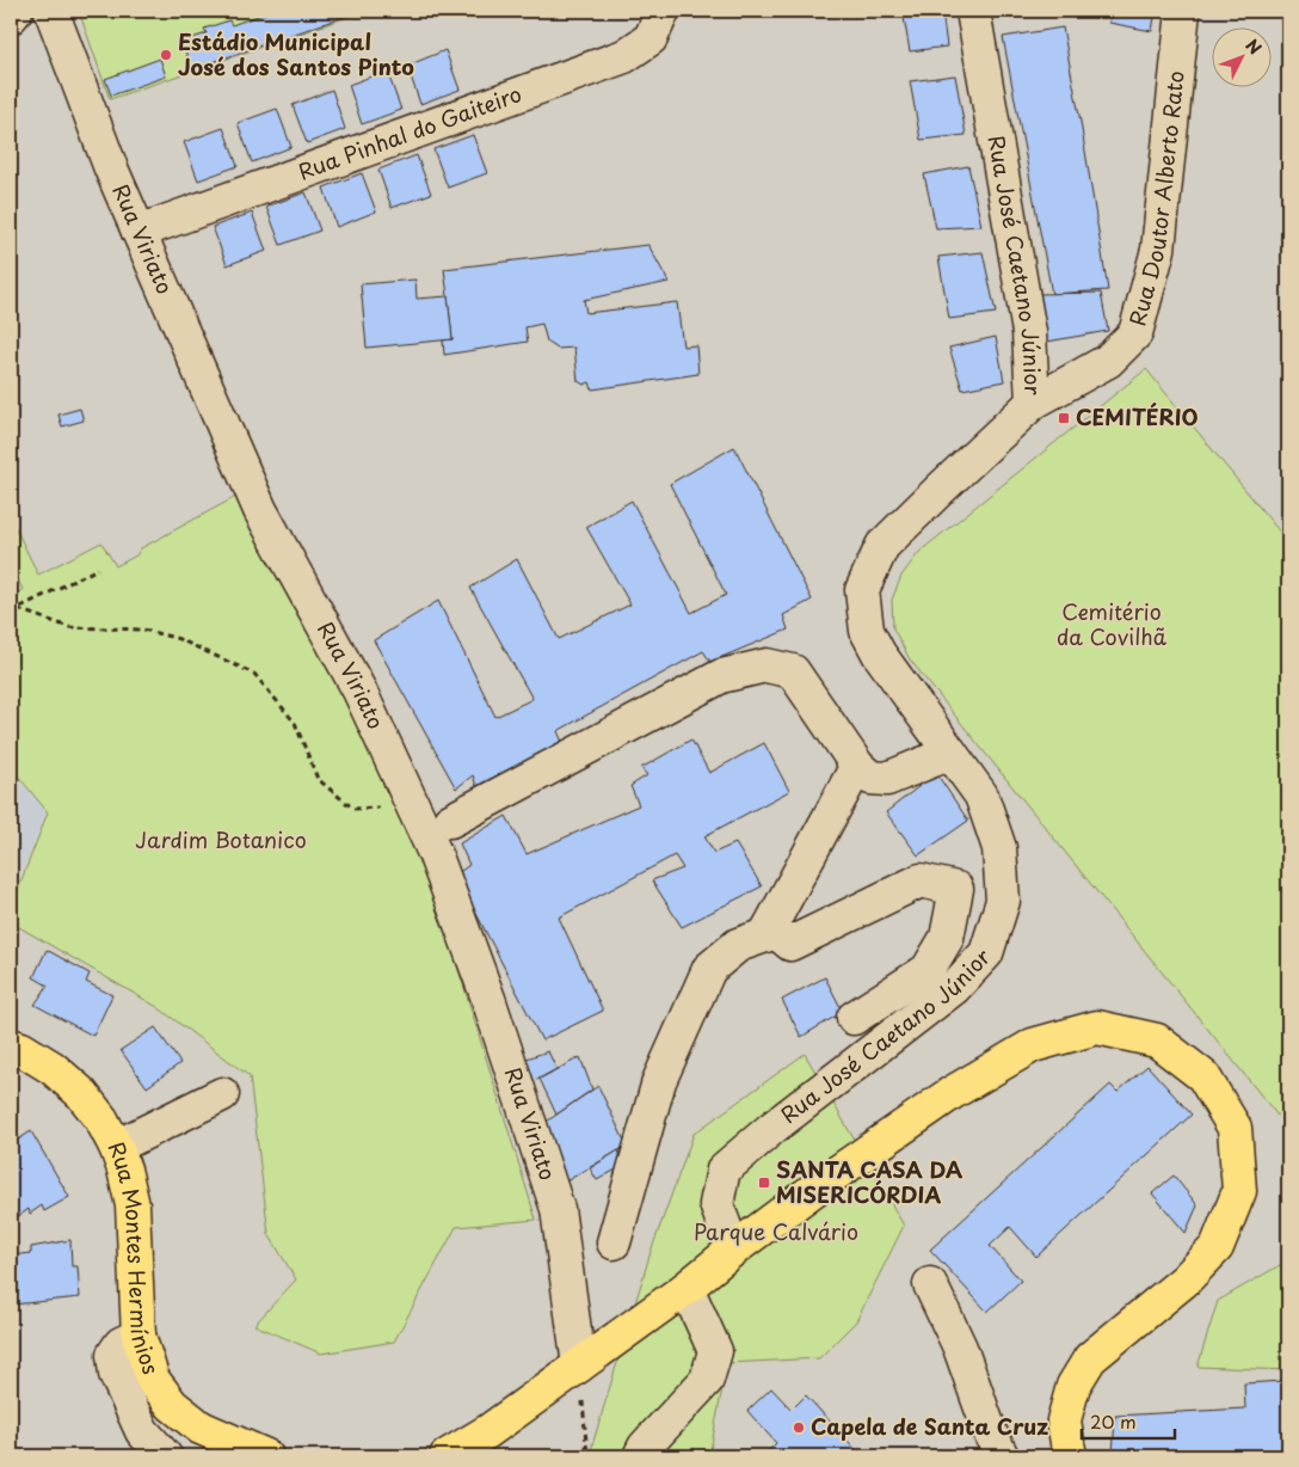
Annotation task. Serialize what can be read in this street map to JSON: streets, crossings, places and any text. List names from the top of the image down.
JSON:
{
  "streets": {
    "main road": ["Rua Montes Hermínios"],
    "street": [
      "Rua Pinhal do Gaiteiro",
      "Rua Doutor Alberto Rato",
      "Rua Viriato",
      "Rua José Caetano Júnior"
    ]
  },
  "crossings": [
    ["Rua Pinhal do Gaiteiro", "Rua Viriato"],
    ["Rua Doutor Alberto Rato", "Rua José Caetano Júnior"]
  ],
  "parks": ["Cemitério da Covilhã", "Jardim Botanico", "Parque Calvário"],
  "places": {
    "other": ["Estádio Municipal José dos Santos Pinto", "Capela de Santa Cruz"],
    "transit": ["CEMITÉRIO", "SANTA CASA DA MISERICÓRDIA"]
  },
  "scale_bar": "20 m",
  "north": "top right"
}
